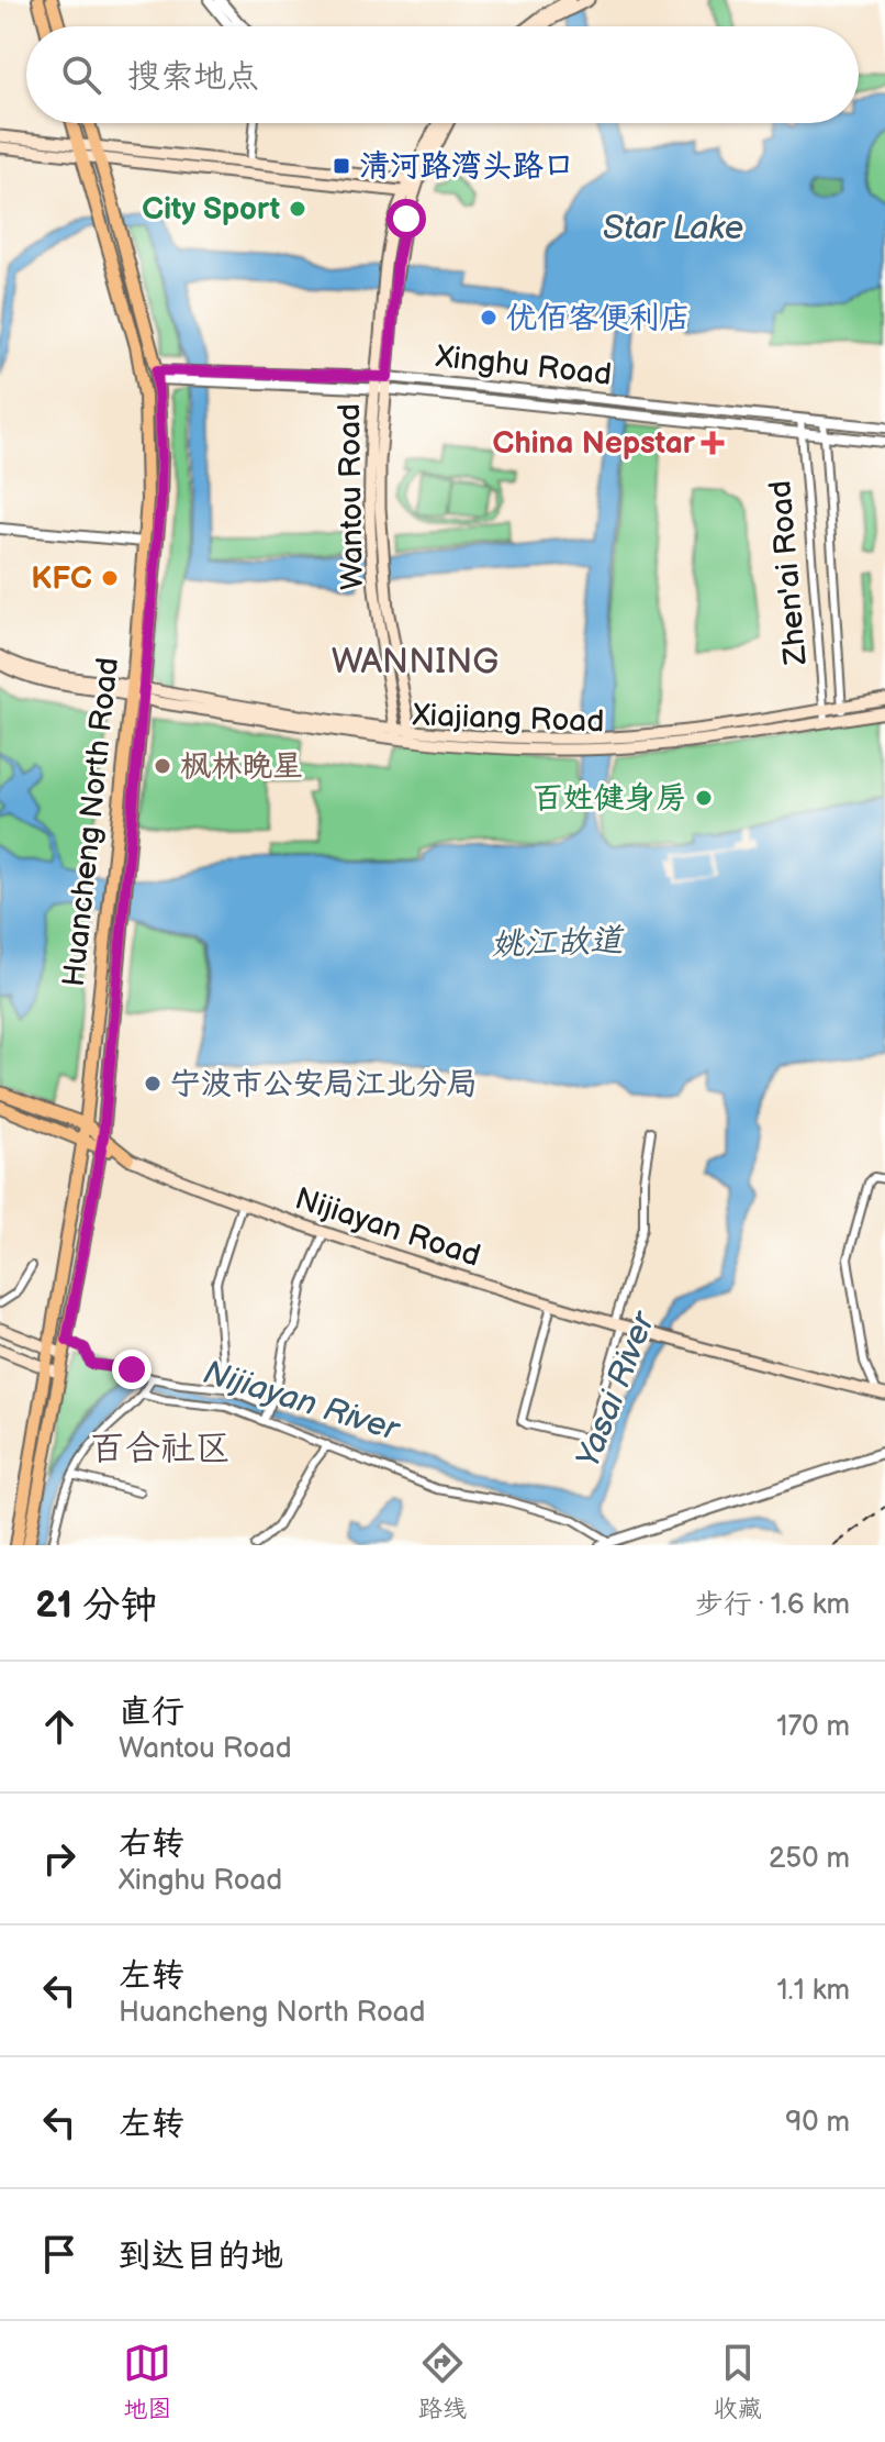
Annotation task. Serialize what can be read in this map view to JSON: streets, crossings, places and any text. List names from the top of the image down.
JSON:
{
  "streets": {
    "main road": [
      "Wantou Road",
      "Xiajiang Road",
      "Huancheng North Road",
      "Nijiayan Road"
    ],
    "street": ["Xinghu Road", "Zhen'ai Road"]
  },
  "crossings": [
    ["Xinghu Road", "Wantou Road"],
    ["Xinghu Road", "Zhen'ai Road"],
    ["Xinghu Road", "Huancheng North Road"],
    ["Wantou Road", "Xiajiang Road"],
    ["Zhen'ai Road", "Xiajiang Road"],
    ["Xiajiang Road", "Huancheng North Road"]
  ],
  "districts": ["WANNING", "百合社区"],
  "water": [
    "Star Lake",
    "姚江故道",
    "Yasai River",
    "Nijiayan River"
  ],
  "places": {
    "transit": ["清河路湾头路口"],
    "other": [
      "City Sport",
      "优佰客便利店",
      "KFC",
      "枫林晚星",
      "百姓健身房",
      "宁波市公安局江北分局"
    ],
    "health": ["China Nepstar"]
  },
  "page": {
    "search": "搜索地点",
    "heading": ["21 分钟", "步行 · 1.6 km"],
    "list": [
      ["直行", "Wantou Road", "170 m"],
      ["右转", "Xinghu Road", "250 m"],
      ["左转", "Huancheng North Road", "1.1 km"],
      ["左转", "90 m"],
      "到达目的地"
    ],
    "nav": ["地图", "路线", "收藏"]
  }
}
